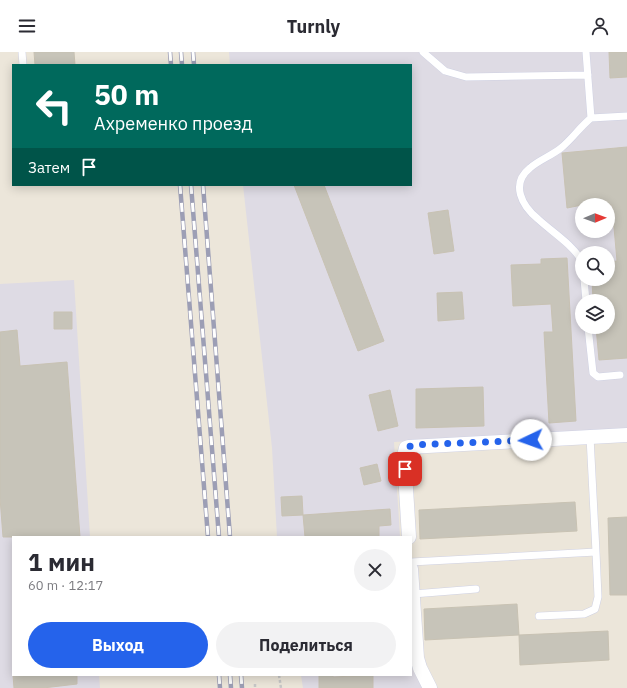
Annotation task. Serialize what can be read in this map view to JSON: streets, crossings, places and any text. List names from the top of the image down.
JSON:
{
  "north": "right",
  "page": {
    "header": "Turnly",
    "turn": ["50 m", "Ахременко проезд"],
    "then": "Затем",
    "heading": ["1 мин", "60 m · 12:17"],
    "buttons": ["Выход", "Поделиться"]
  }
}
